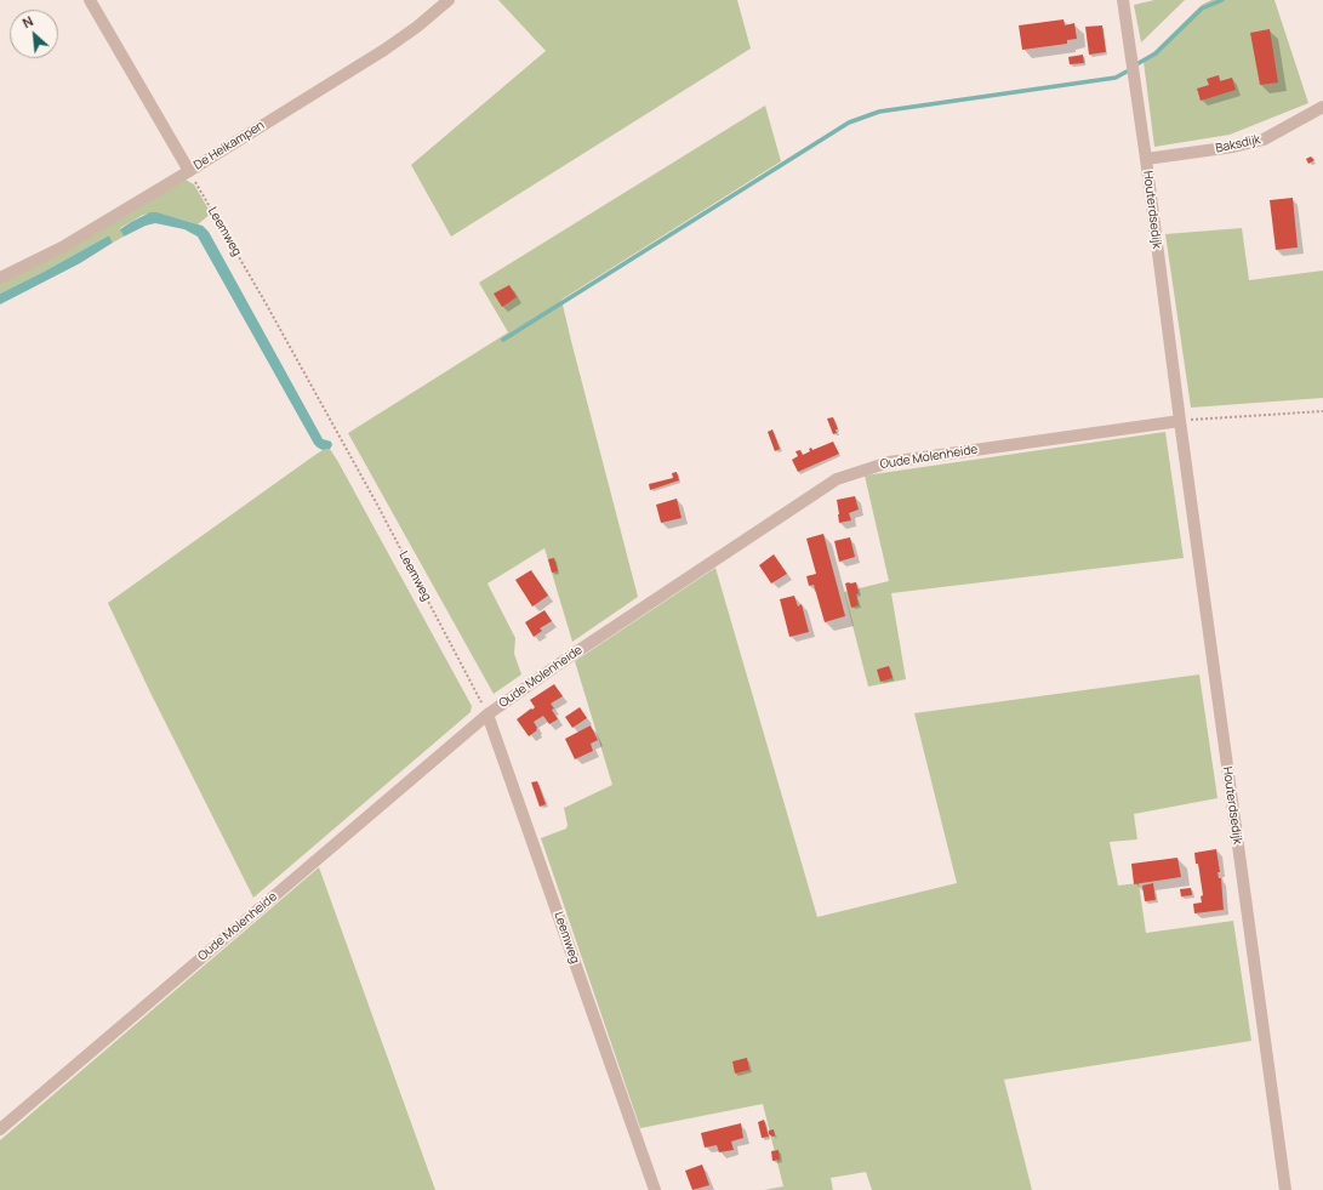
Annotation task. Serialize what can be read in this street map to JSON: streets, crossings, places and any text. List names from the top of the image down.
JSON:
{
  "streets": {
    "street": [
      "Baksdijk",
      "De Heikampen",
      "Houterdsedijk",
      "Leemweg",
      "Oude Molenheide"
    ]
  },
  "crossings": [
    ["Baksdijk", "Houterdsedijk"],
    ["De Heikampen", "Leemweg"],
    ["Houterdsedijk", "Oude Molenheide"],
    ["Leemweg", "Oude Molenheide"]
  ],
  "north": "top left"
}
